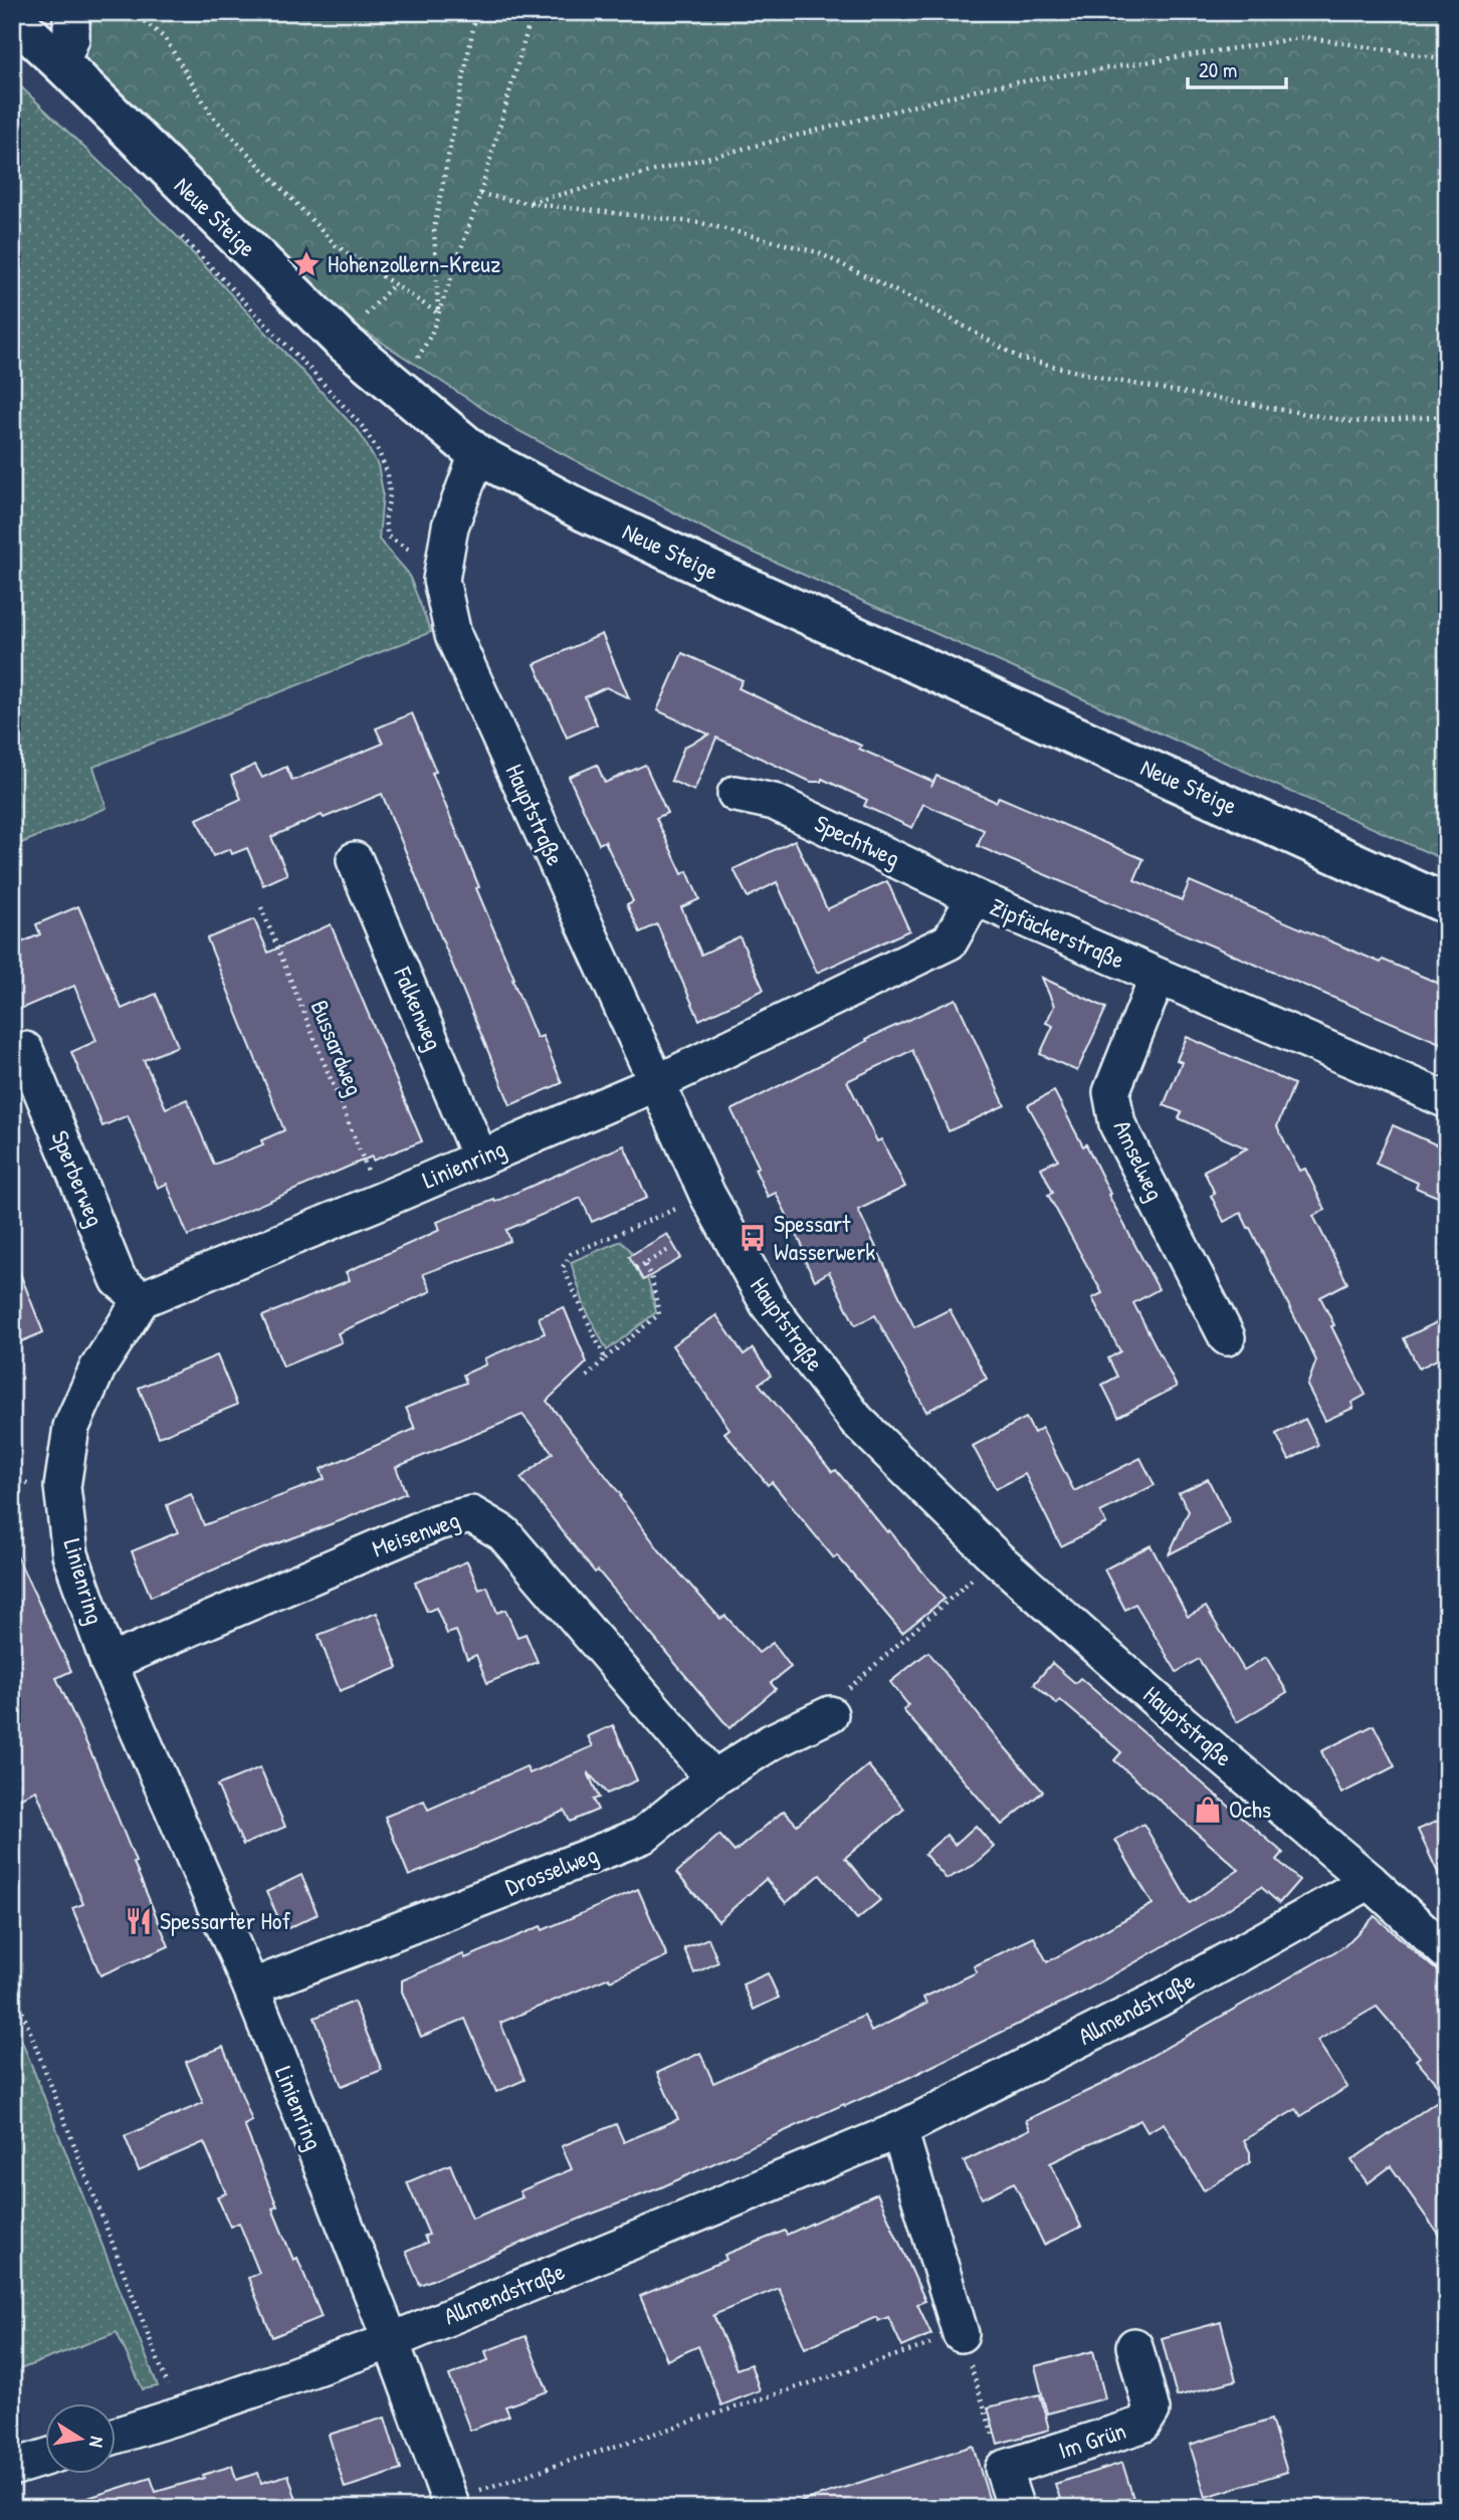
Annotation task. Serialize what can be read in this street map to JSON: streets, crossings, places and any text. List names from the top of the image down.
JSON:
{
  "streets": {
    "main road": ["Neue Steige"],
    "street": [
      "Hauptstraße",
      "Spechtweg",
      "Zipfäckerstraße",
      "Falkenweg",
      "Amselweg",
      "Linienring",
      "Sperberweg",
      "Meisenweg",
      "Drosselweg",
      "Allmendstraße",
      "Im Grün"
    ],
    "path": ["Bussardweg"]
  },
  "crossings": [
    ["Neue Steige", "Hauptstraße"],
    ["Hauptstraße", "Zipfäckerstraße"],
    ["Hauptstraße", "Linienring"],
    ["Hauptstraße", "Allmendstraße"],
    ["Spechtweg", "Zipfäckerstraße"],
    ["Zipfäckerstraße", "Amselweg"],
    ["Zipfäckerstraße", "Linienring"],
    ["Falkenweg", "Linienring"],
    ["Bussardweg", "Linienring"],
    ["Linienring", "Sperberweg"],
    ["Linienring", "Meisenweg"],
    ["Linienring", "Drosselweg"],
    ["Linienring", "Allmendstraße"],
    ["Meisenweg", "Drosselweg"]
  ],
  "places": {
    "place": ["Hohenzollern-Kreuz"],
    "bus stop": ["Spessart Wasserwerk"],
    "shop": ["Ochs"],
    "restaurant": ["Spessarter Hof"]
  },
  "scale_bar": "20 m",
  "north": "right"
}
